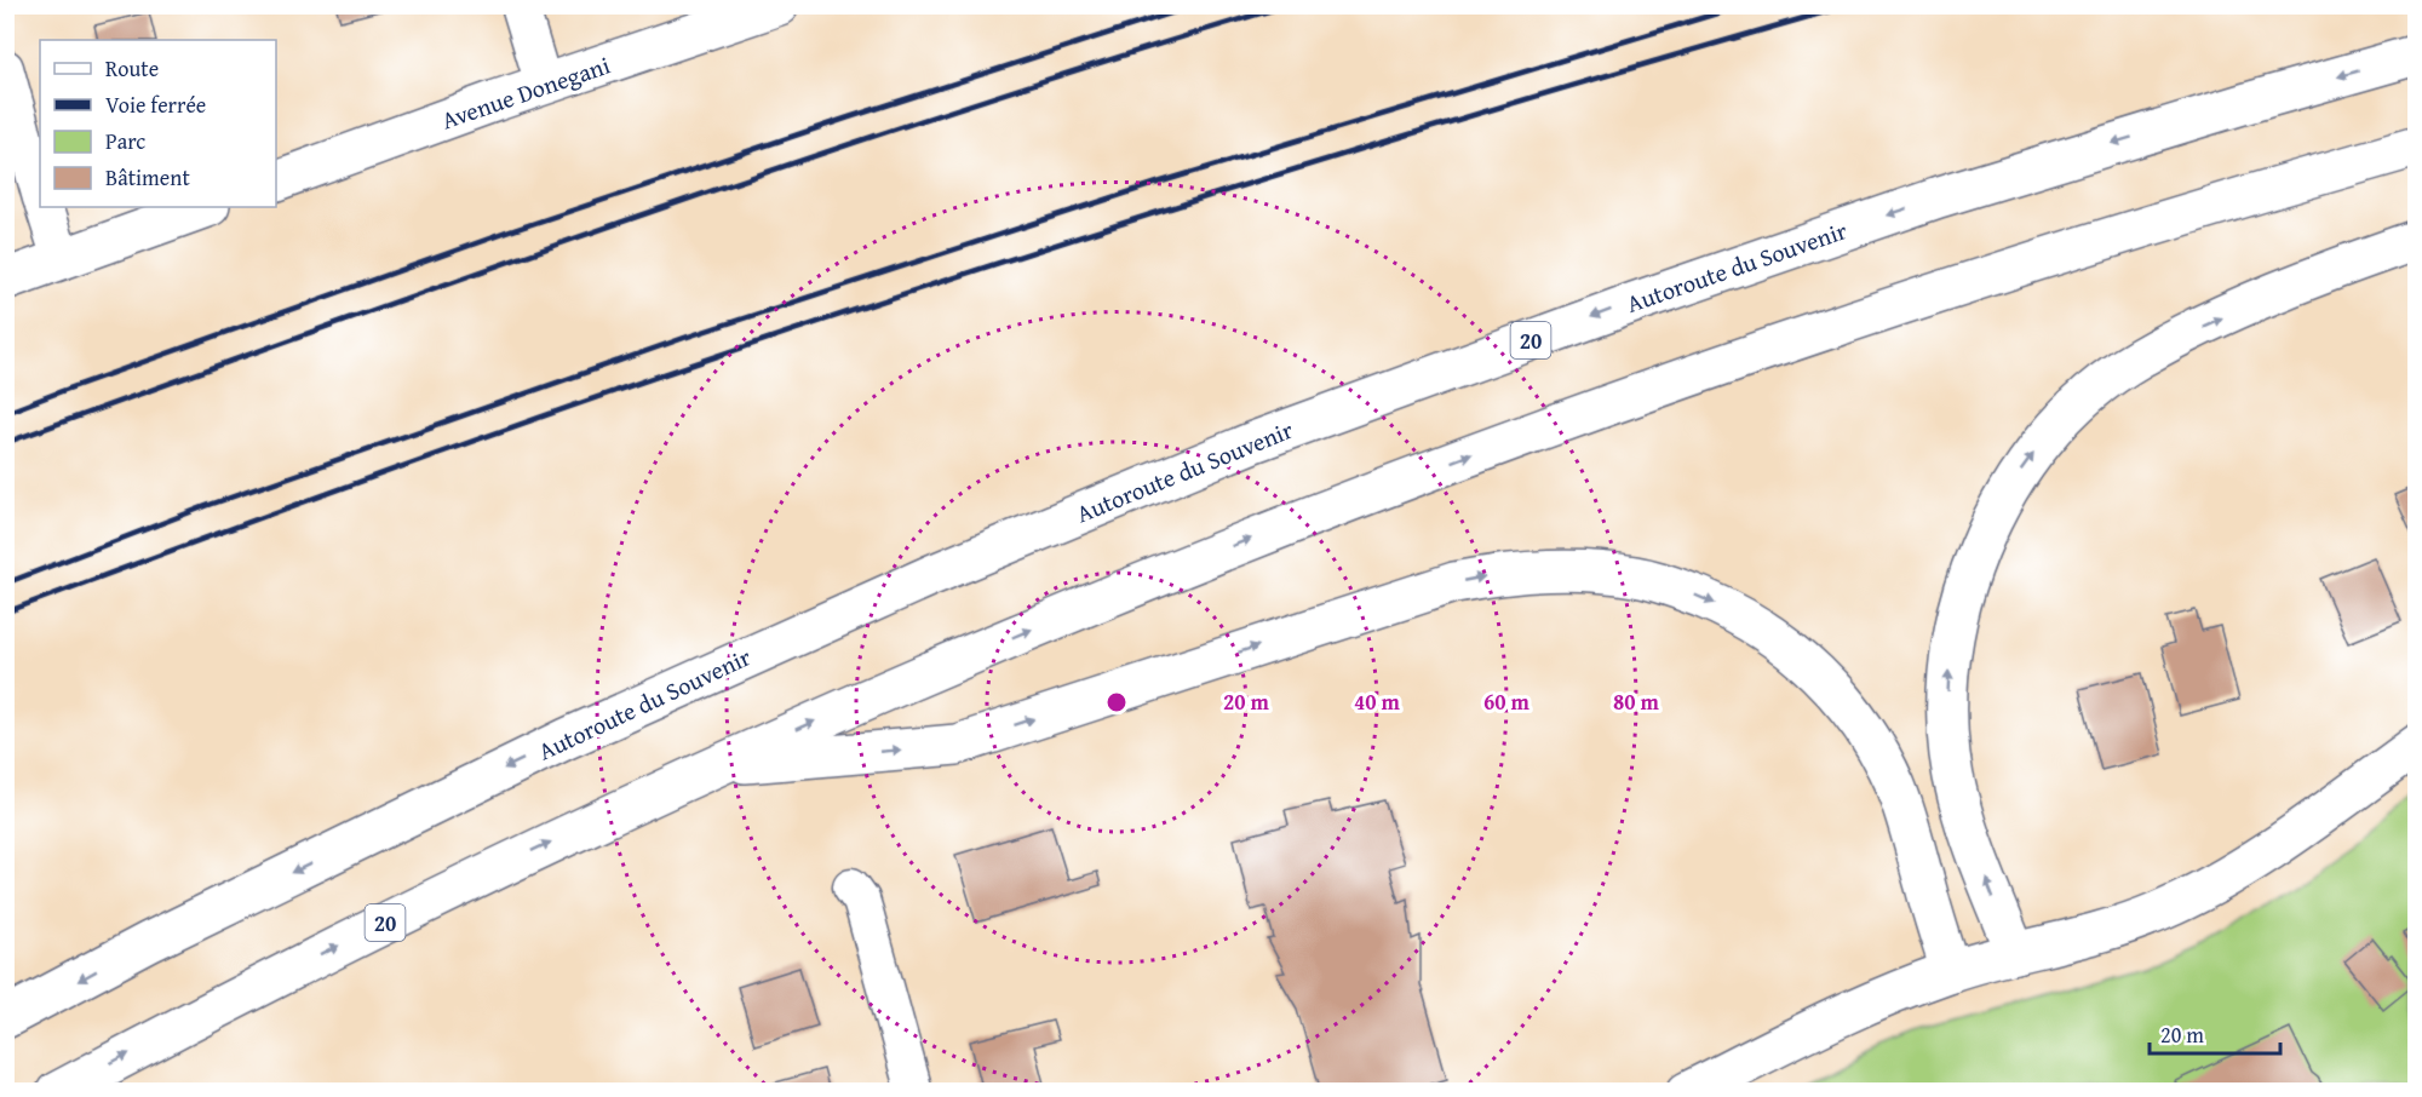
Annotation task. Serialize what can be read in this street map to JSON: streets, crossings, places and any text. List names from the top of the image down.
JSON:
{
  "streets": {
    "main road": ["Avenue Donegani", "Autoroute du Souvenir", "20"]
  },
  "legend": [
    "Route",
    "Voie ferrée",
    "Parc",
    "Bâtiment"
  ],
  "scale_bar": "20 m",
  "rings": [
    "20 m",
    "40 m",
    "60 m",
    "80 m"
  ]
}
